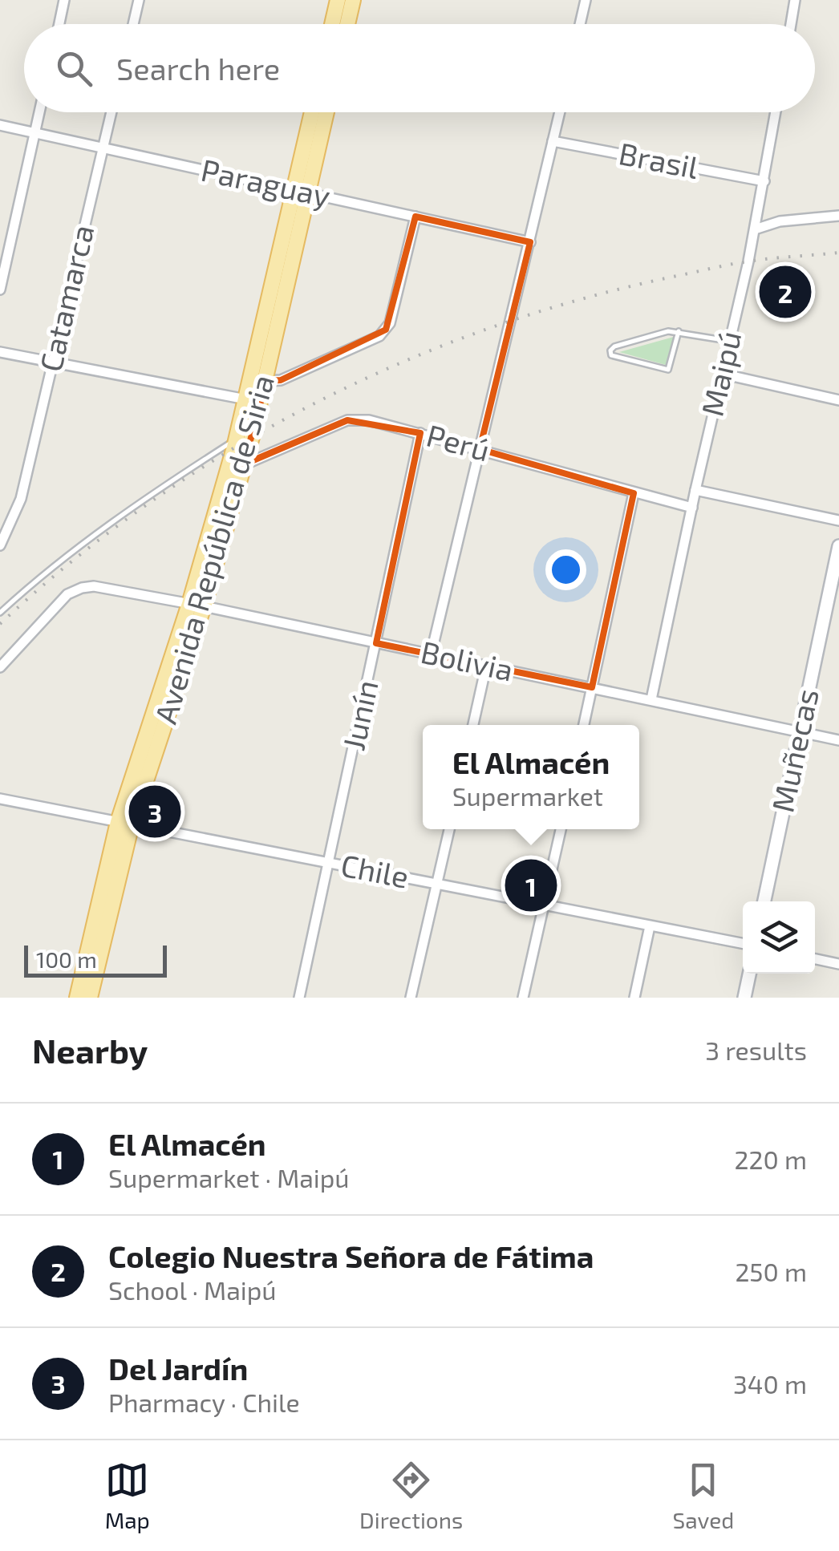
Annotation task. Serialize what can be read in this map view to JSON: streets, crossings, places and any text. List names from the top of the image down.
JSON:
{
  "streets": {
    "main road": ["Avenida República de Siria"],
    "street": [
      "Brasil",
      "Paraguay",
      "Catamarca",
      "Maipú",
      "Perú",
      "Bolivia",
      "Junín",
      "Muñecas",
      "Chile"
    ]
  },
  "crossings": [
    ["Brasil", "Maipú"],
    ["Paraguay", "Catamarca"],
    ["Paraguay", "Avenida República de Siria"],
    ["Maipú", "Perú"],
    ["Maipú", "Bolivia"],
    ["Perú", "Avenida República de Siria"],
    ["Perú", "Junín"],
    ["Avenida República de Siria", "Bolivia"],
    ["Avenida República de Siria", "Chile"],
    ["Bolivia", "Junín"],
    ["Bolivia", "Muñecas"],
    ["Junín", "Chile"]
  ],
  "scale_bar": "100 m",
  "page": {
    "search": "Search here",
    "pins": ["2", "3", "1"],
    "popup": ["El Almacén", "Supermarket"],
    "scale": "100 m",
    "heading": ["Nearby", "3 results"],
    "list": [
      {
        "mark": "1",
        "name": "El Almacén",
        "note": "Supermarket · Maipú",
        "value": "220 m"
      },
      {
        "mark": "2",
        "name": "Colegio Nuestra Señora de Fátima",
        "note": "School · Maipú",
        "value": "250 m"
      },
      {
        "mark": "3",
        "name": "Del Jardín",
        "note": "Pharmacy · Chile",
        "value": "340 m"
      }
    ],
    "nav": ["Map", "Directions", "Saved"]
  }
}
